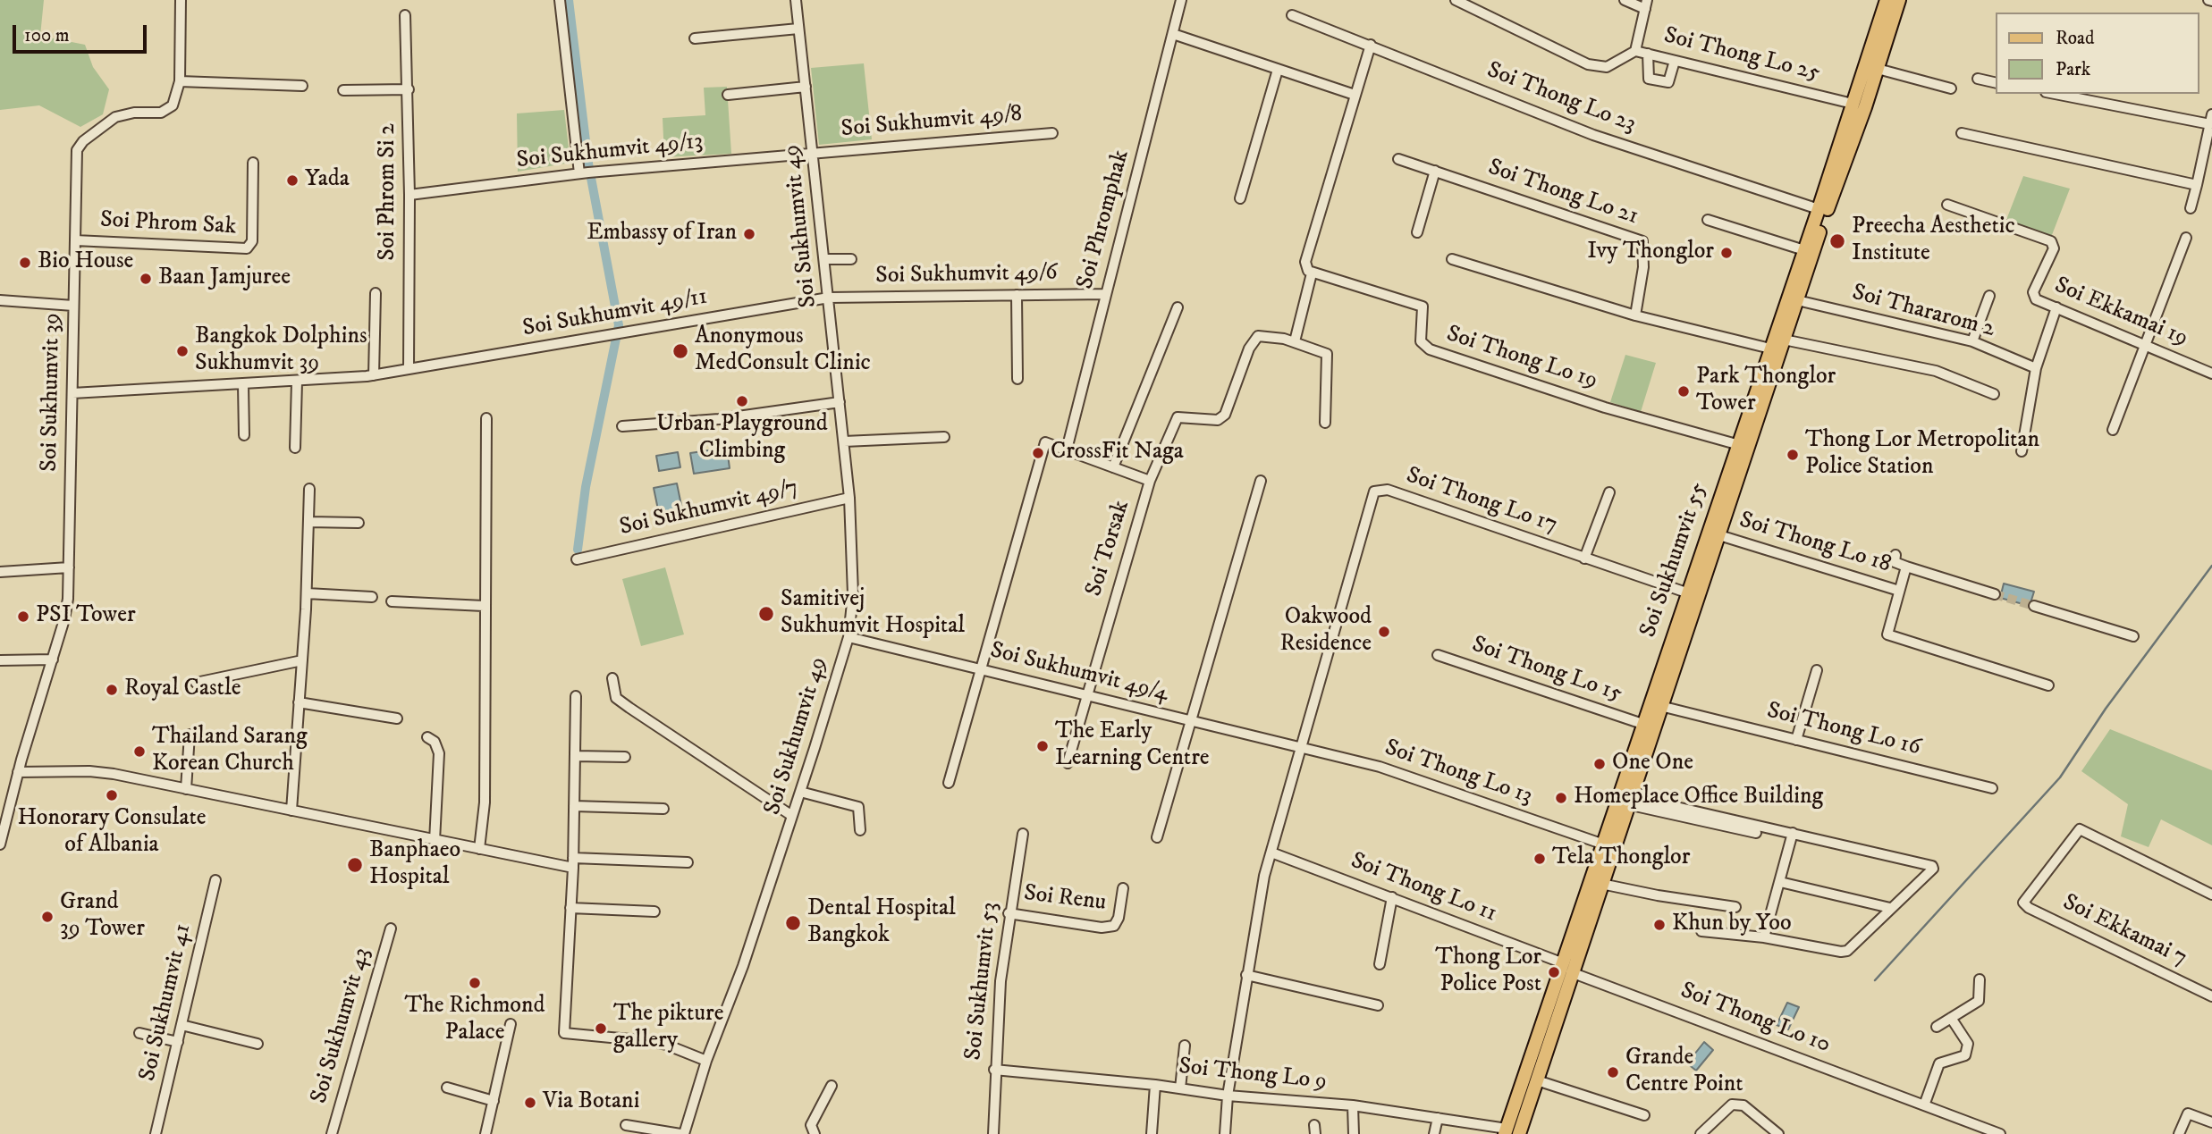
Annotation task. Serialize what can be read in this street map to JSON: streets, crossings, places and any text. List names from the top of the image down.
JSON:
{
  "streets": {
    "main road": ["Soi Sukhumvit 55"],
    "street": [
      "Soi Thong Lo 25",
      "Soi Thong Lo 23",
      "Soi Sukhumvit 49/8",
      "Soi Sukhumvit 49/13",
      "Soi Phrom Si 2",
      "Soi Thong Lo 21",
      "Soi Phromphak",
      "Soi Phrom Sak",
      "Soi Sukhumvit 49",
      "Soi Sukhumvit 49/6",
      "Soi Thararom 2",
      "Soi Ekkamai 19",
      "Soi Sukhumvit 49/11",
      "Soi Thong Lo 19",
      "Soi Sukhumvit 39",
      "Soi Thong Lo 17",
      "Soi Sukhumvit 49/7",
      "Soi Thong Lo 18",
      "Soi Torsak",
      "Soi Thong Lo 15",
      "Soi Sukhumvit 49/4",
      "Soi Thong Lo 16",
      "Soi Thong Lo 13",
      "Soi Thong Lo 11",
      "Soi Renu",
      "Soi Ekkamai 7",
      "Soi Sukhumvit 53",
      "Soi Sukhumvit 41",
      "Soi Thong Lo 10",
      "Soi Sukhumvit 43",
      "Soi Thong Lo 9"
    ]
  },
  "crossings": [
    ["Soi Thong Lo 25", "Soi Sukhumvit 55"],
    ["Soi Thong Lo 23", "Soi Sukhumvit 55"],
    ["Soi Sukhumvit 49/8", "Soi Sukhumvit 49/13"],
    ["Soi Sukhumvit 49/8", "Soi Sukhumvit 49"],
    ["Soi Sukhumvit 49/13", "Soi Phrom Si 2"],
    ["Soi Sukhumvit 49/13", "Soi Sukhumvit 49"],
    ["Soi Phrom Si 2", "Soi Sukhumvit 49/11"],
    ["Soi Phromphak", "Soi Sukhumvit 49/6"],
    ["Soi Phrom Sak", "Soi Sukhumvit 39"],
    ["Soi Sukhumvit 49", "Soi Sukhumvit 49/6"],
    ["Soi Sukhumvit 49", "Soi Sukhumvit 49/11"],
    ["Soi Sukhumvit 49", "Soi Sukhumvit 49/7"],
    ["Soi Sukhumvit 49", "Soi Sukhumvit 49/4"],
    ["Soi Sukhumvit 49/6", "Soi Sukhumvit 49/11"],
    ["Soi Thararom 2", "Soi Sukhumvit 55"],
    ["Soi Sukhumvit 49/11", "Soi Sukhumvit 39"],
    ["Soi Thong Lo 19", "Soi Sukhumvit 55"],
    ["Soi Thong Lo 17", "Soi Sukhumvit 55"],
    ["Soi Thong Lo 17", "Soi Sukhumvit 49/4"],
    ["Soi Thong Lo 17", "Soi Thong Lo 13"],
    ["Soi Thong Lo 18", "Soi Sukhumvit 55"],
    ["Soi Torsak", "Soi Sukhumvit 49/4"],
    ["Soi Sukhumvit 55", "Soi Thong Lo 15"],
    ["Soi Sukhumvit 55", "Soi Thong Lo 16"],
    ["Soi Sukhumvit 55", "Soi Thong Lo 13"],
    ["Soi Sukhumvit 55", "Soi Thong Lo 11"],
    ["Soi Sukhumvit 55", "Soi Thong Lo 10"],
    ["Soi Sukhumvit 55", "Soi Thong Lo 9"],
    ["Soi Sukhumvit 49/4", "Soi Thong Lo 13"],
    ["Soi Renu", "Soi Sukhumvit 53"],
    ["Soi Sukhumvit 53", "Soi Thong Lo 9"]
  ],
  "places": [
    "Yada",
    "Embassy of Iran",
    "Preecha Aesthetic Institute",
    "Ivy Thonglor",
    "Bio House",
    "Baan Jamjuree",
    "Bangkok Dolphins Sukhumvit 39",
    "Anonymous MedConsult Clinic",
    "Park Thonglor Tower",
    "Urban Playground Climbing",
    "CrossFit Naga",
    "Thong Lor Metropolitan Police Station",
    "Samitivej Sukhumvit Hospital",
    "PSI Tower",
    "Oakwood Residence",
    "Royal Castle",
    "The Early Learning Centre",
    "Thailand Sarang Korean Church",
    "One One",
    "Honorary Consulate of Albania",
    "Homeplace Office Building",
    "Tela Thonglor",
    "Banphaeo Hospital",
    "Grand 39 Tower",
    "Dental Hospital Bangkok",
    "Khun by Yoo",
    "Thong Lor Police Post",
    "The Richmond Palace",
    "The pikture gallery",
    "Grande Centre Point",
    "Via Botani"
  ],
  "legend": ["Road", "Park"],
  "scale_bar": "100 m"
}
